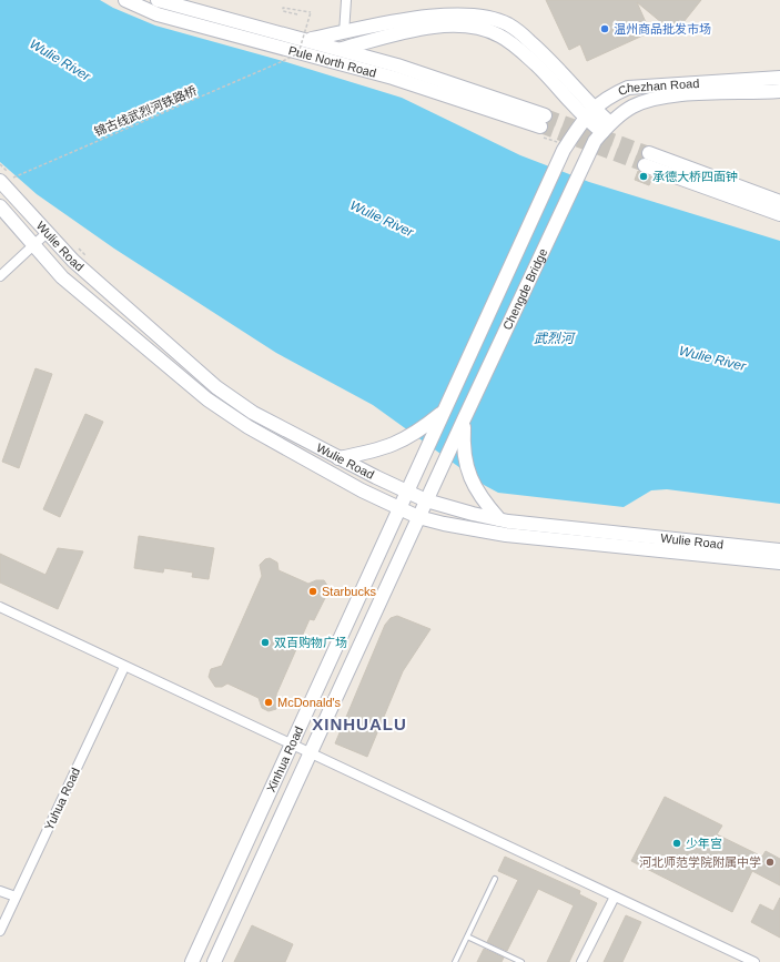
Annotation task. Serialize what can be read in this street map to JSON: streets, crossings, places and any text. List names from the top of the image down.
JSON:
{
  "streets": {
    "main road": [
      "Pule North Road",
      "Chezhan Road",
      "Wulie Road",
      "Chengde Bridge",
      "Xinhua Road"
    ],
    "street": ["Yuhua Road"],
    "path": ["锦古线武烈河铁路桥"]
  },
  "crossings": [
    ["Chezhan Road", "Chengde Bridge"],
    ["Wulie Road", "Xinhua Road"],
    ["Chengde Bridge", "Xinhua Road"]
  ],
  "districts": ["XINHUALU"],
  "water": ["Wulie River", "武烈河"],
  "places": [
    "温州商品批发市场",
    "承德大桥四面钟",
    "Starbucks",
    "双百购物广场",
    "McDonald's",
    "少年宫",
    "河北师范学院附属中学"
  ]
}
